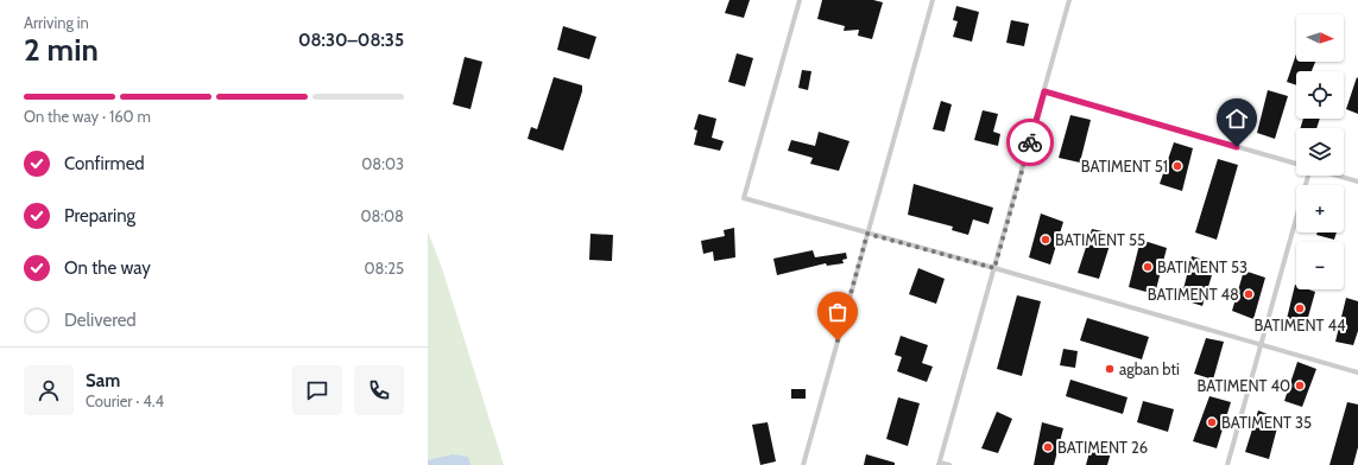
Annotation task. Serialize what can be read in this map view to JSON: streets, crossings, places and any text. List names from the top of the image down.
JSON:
{
  "places": [
    "BATIMENT 51",
    "BATIMENT 55",
    "BATIMENT 53",
    "BATIMENT 48",
    "BATIMENT 44",
    "agban bti",
    "BATIMENT 40",
    "BATIMENT 35",
    "BATIMENT 26"
  ],
  "north": "right",
  "page": {
    "heading": ["2 min", "Arriving in", "08:30–08:35"],
    "panel": ["Sam", "Courier · 4.4"],
    "map_buttons": ["+", "−"],
    "bar": "On the way · 160 m",
    "list": [
      ["Confirmed", "08:03"],
      ["Preparing", "08:08"],
      ["On the way", "08:25"],
      "Delivered"
    ]
  }
}
